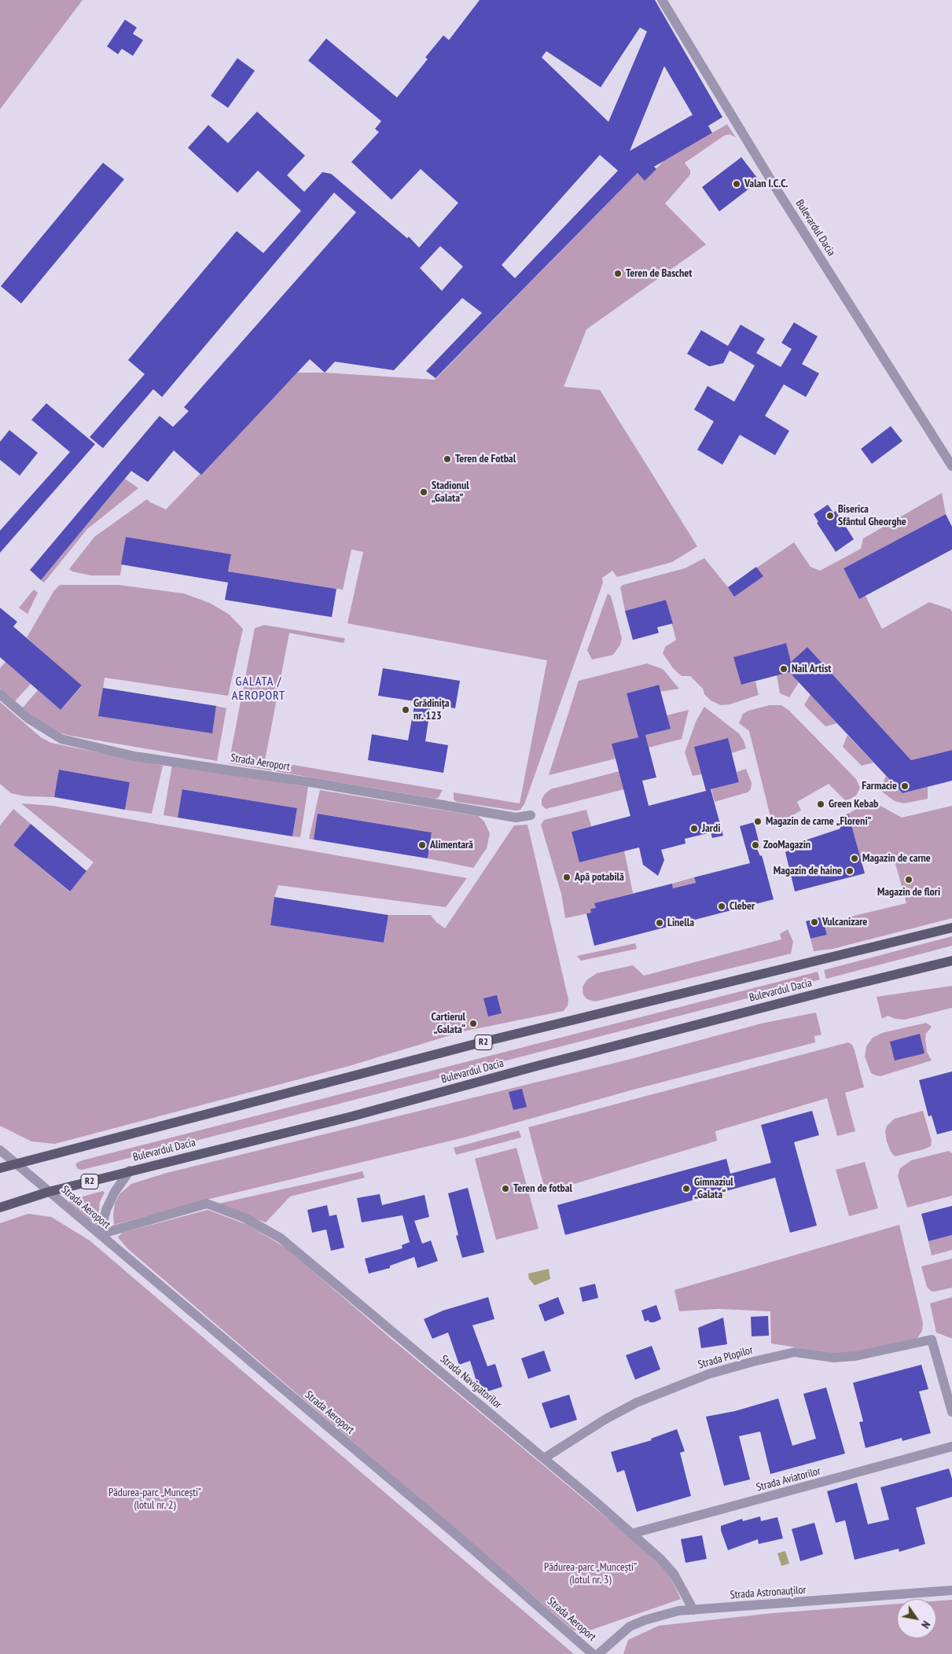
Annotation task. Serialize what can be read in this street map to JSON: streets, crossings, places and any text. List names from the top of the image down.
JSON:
{
  "streets": {
    "main road": ["Bulevardul Dacia", "R2"],
    "street": [
      "Strada Aeroport",
      "Strada Plopilor",
      "Strada Navigatorilor",
      "Strada Aviatorilor",
      "Strada Astronauților"
    ]
  },
  "crossings": [
    ["Bulevardul Dacia", "Strada Aeroport"],
    ["Strada Aeroport", "Strada Navigatorilor"],
    ["Strada Plopilor", "Strada Navigatorilor"],
    ["Strada Navigatorilor", "Strada Aviatorilor"],
    ["Strada Navigatorilor", "Strada Astronauților"]
  ],
  "districts": ["GALATA / AEROPORT"],
  "parks": ["Pădurea-parc „Muncești” (lotul nr. 2)", "Pădurea-parc „Muncești” (lotul nr. 3)"],
  "places": [
    "Valan I.C.C.",
    "Teren de Baschet",
    "Teren de Fotbal",
    "Stadionul „Galata”",
    "Biserica Sfântul Gheorghe",
    "Nail Artist",
    "Grădinița nr. 123",
    "Farmacie",
    "Green Kebab",
    "Magazin de carne „Floreni”",
    "Jardi",
    "Alimentară",
    "ZooMagazin",
    "Magazin de carne",
    "Magazin de haine",
    "Apă potabilă",
    "Magazin de flori",
    "Cleber",
    "Vulcanizare",
    "Linella",
    "Cartierul „Galata“",
    "Teren de fotbal",
    "Gimnaziul „Galata“"
  ],
  "north": "bottom right"
}
